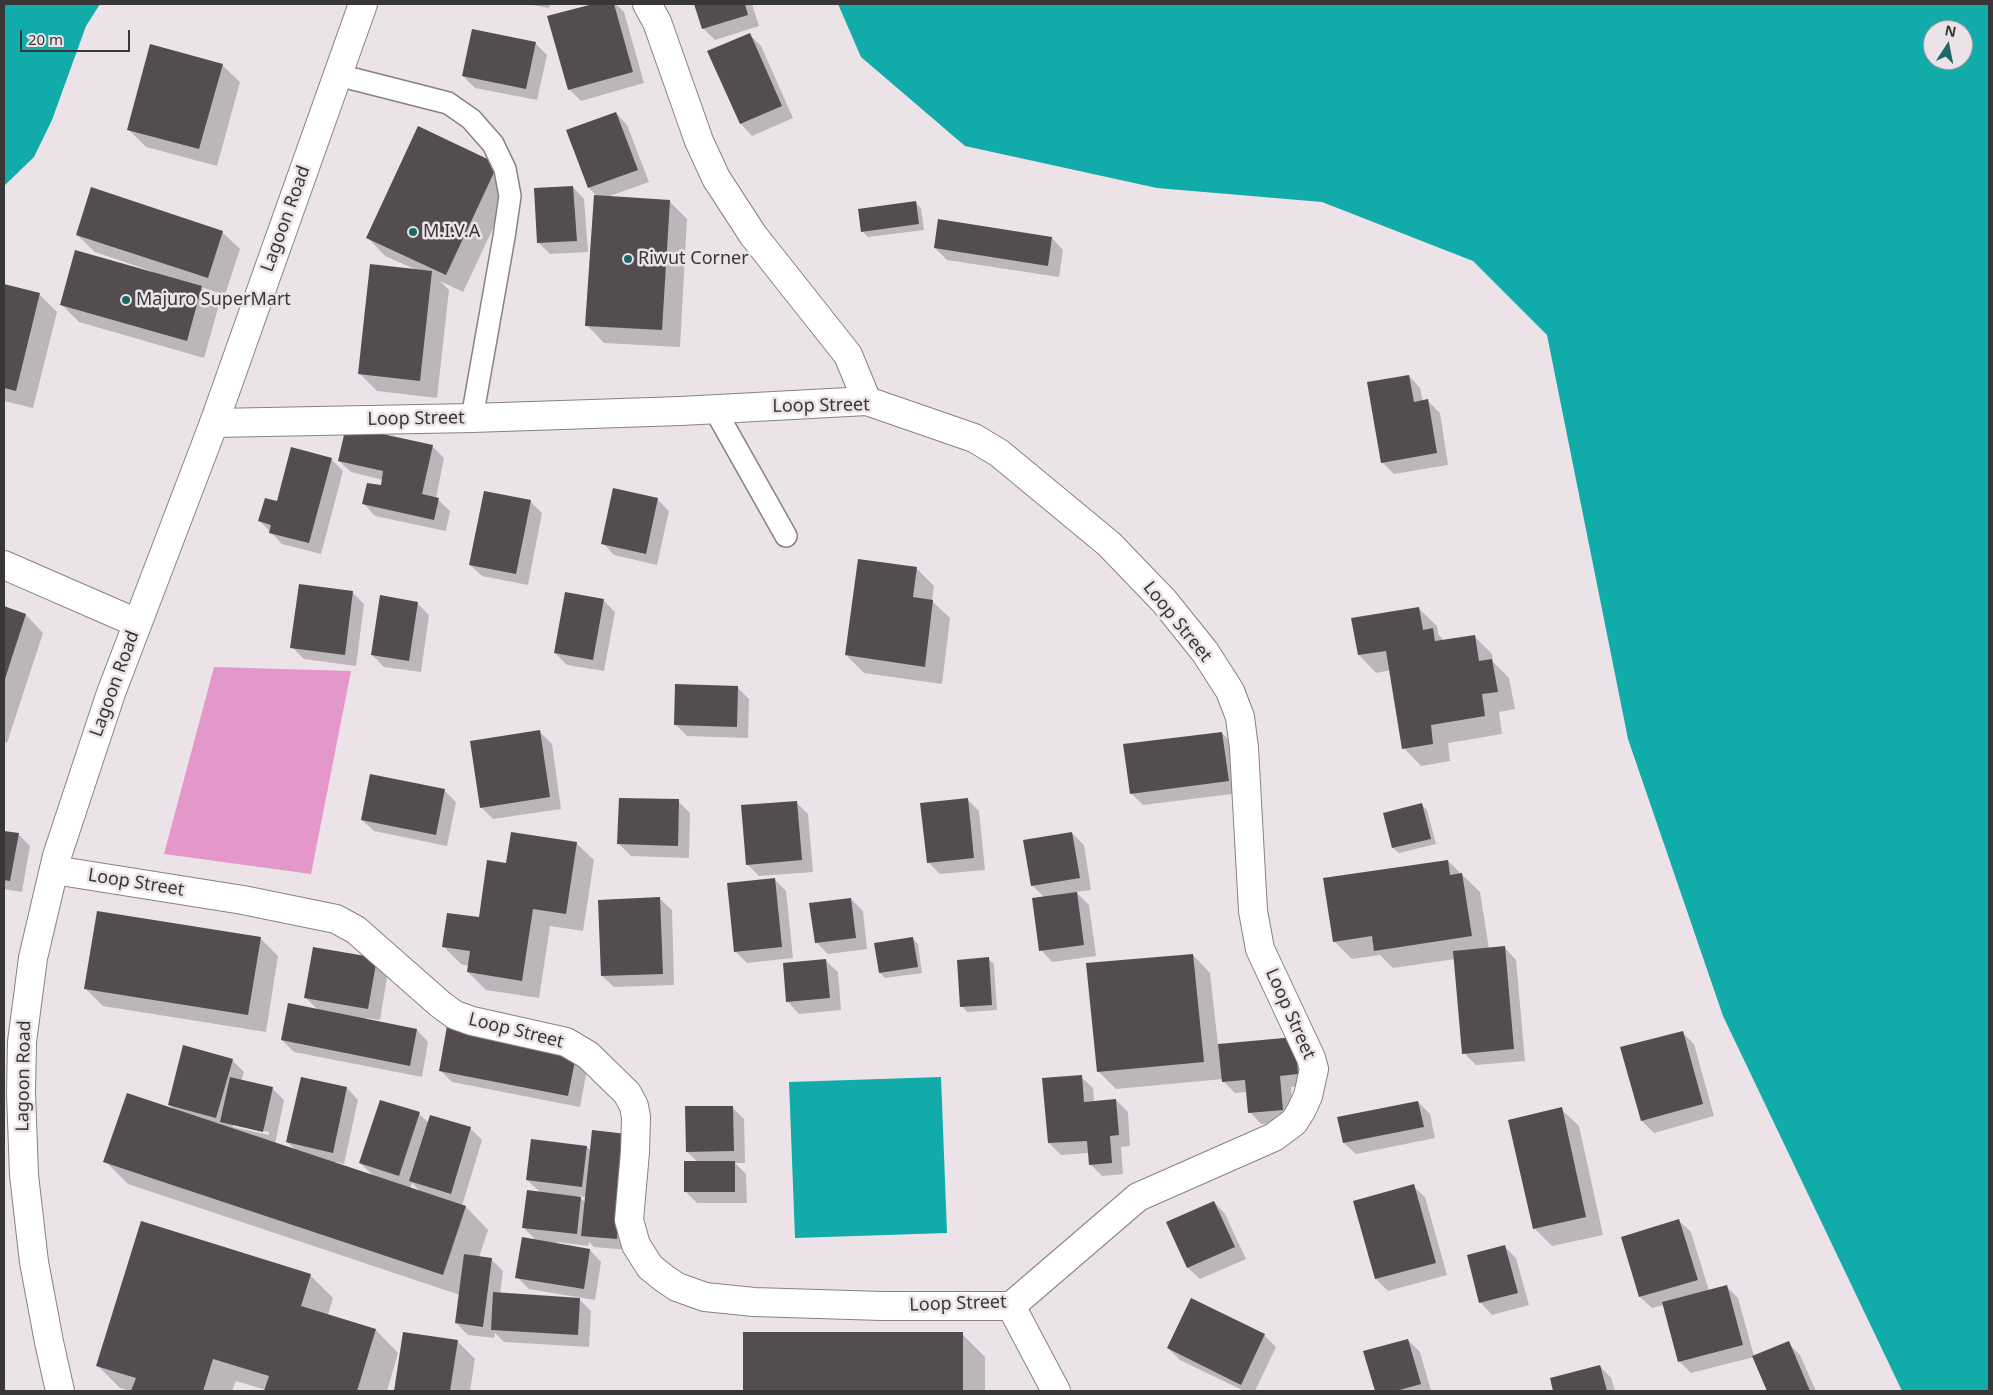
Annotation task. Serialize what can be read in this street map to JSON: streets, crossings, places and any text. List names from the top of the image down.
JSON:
{
  "streets": {
    "street": ["Lagoon Road", "Loop Street"]
  },
  "crossings": [
    ["Lagoon Road", "Loop Street"]
  ],
  "places": ["M.I.V.A", "Riwut Corner", "Majuro SuperMart"],
  "scale_bar": "20 m",
  "north": "top"
}
